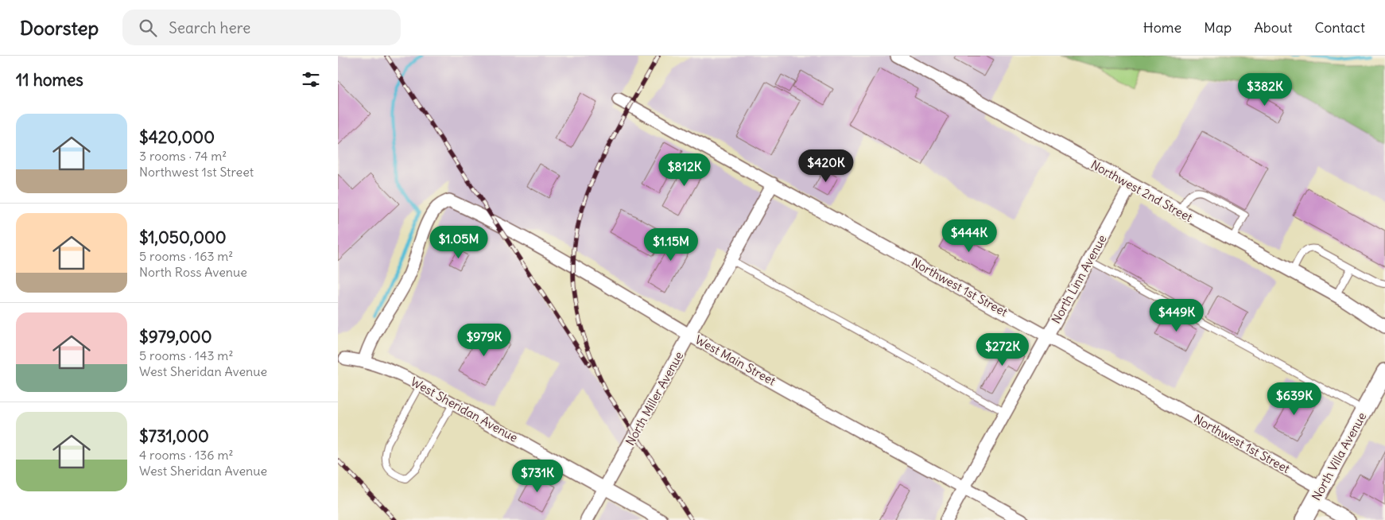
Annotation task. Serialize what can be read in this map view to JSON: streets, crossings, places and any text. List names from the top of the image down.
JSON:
{
  "streets": {
    "main road": ["North Villa Avenue"],
    "street": [
      "Northwest 2nd Street",
      "North Linn Avenue",
      "Northwest 1st Street",
      "West Main Street",
      "North Miller Avenue",
      "West Sheridan Avenue"
    ]
  },
  "crossings": [
    ["Northwest 2nd Street", "North Linn Avenue"],
    ["North Linn Avenue", "Northwest 1st Street"],
    ["North Linn Avenue", "West Main Street"],
    ["Northwest 1st Street", "North Miller Avenue"],
    ["Northwest 1st Street", "North Villa Avenue"],
    ["West Main Street", "North Miller Avenue"],
    ["West Main Street", "West Sheridan Avenue"],
    ["North Miller Avenue", "West Sheridan Avenue"]
  ],
  "page": {
    "header": "Doorstep",
    "search": "Search here",
    "nav": [
      "Home",
      "Map",
      "About",
      "Contact"
    ],
    "heading": "11 homes",
    "price": [
      "$382K",
      "$420K",
      "$812K",
      "$444K",
      "$1.05M",
      "$1.15M",
      "$449K",
      "$979K",
      "$272K",
      "$639K",
      "$731K"
    ],
    "list": [
      {
        "name": "$420,000",
        "note": "3 rooms · 74 m² · Northwest 1st Street"
      },
      {
        "name": "$1,050,000",
        "note": "5 rooms · 163 m² · North Ross Avenue"
      },
      {
        "name": "$979,000",
        "note": "5 rooms · 143 m² · West Sheridan Avenue"
      },
      {
        "name": "$731,000",
        "note": "4 rooms · 136 m² · West Sheridan Avenue"
      }
    ]
  }
}
